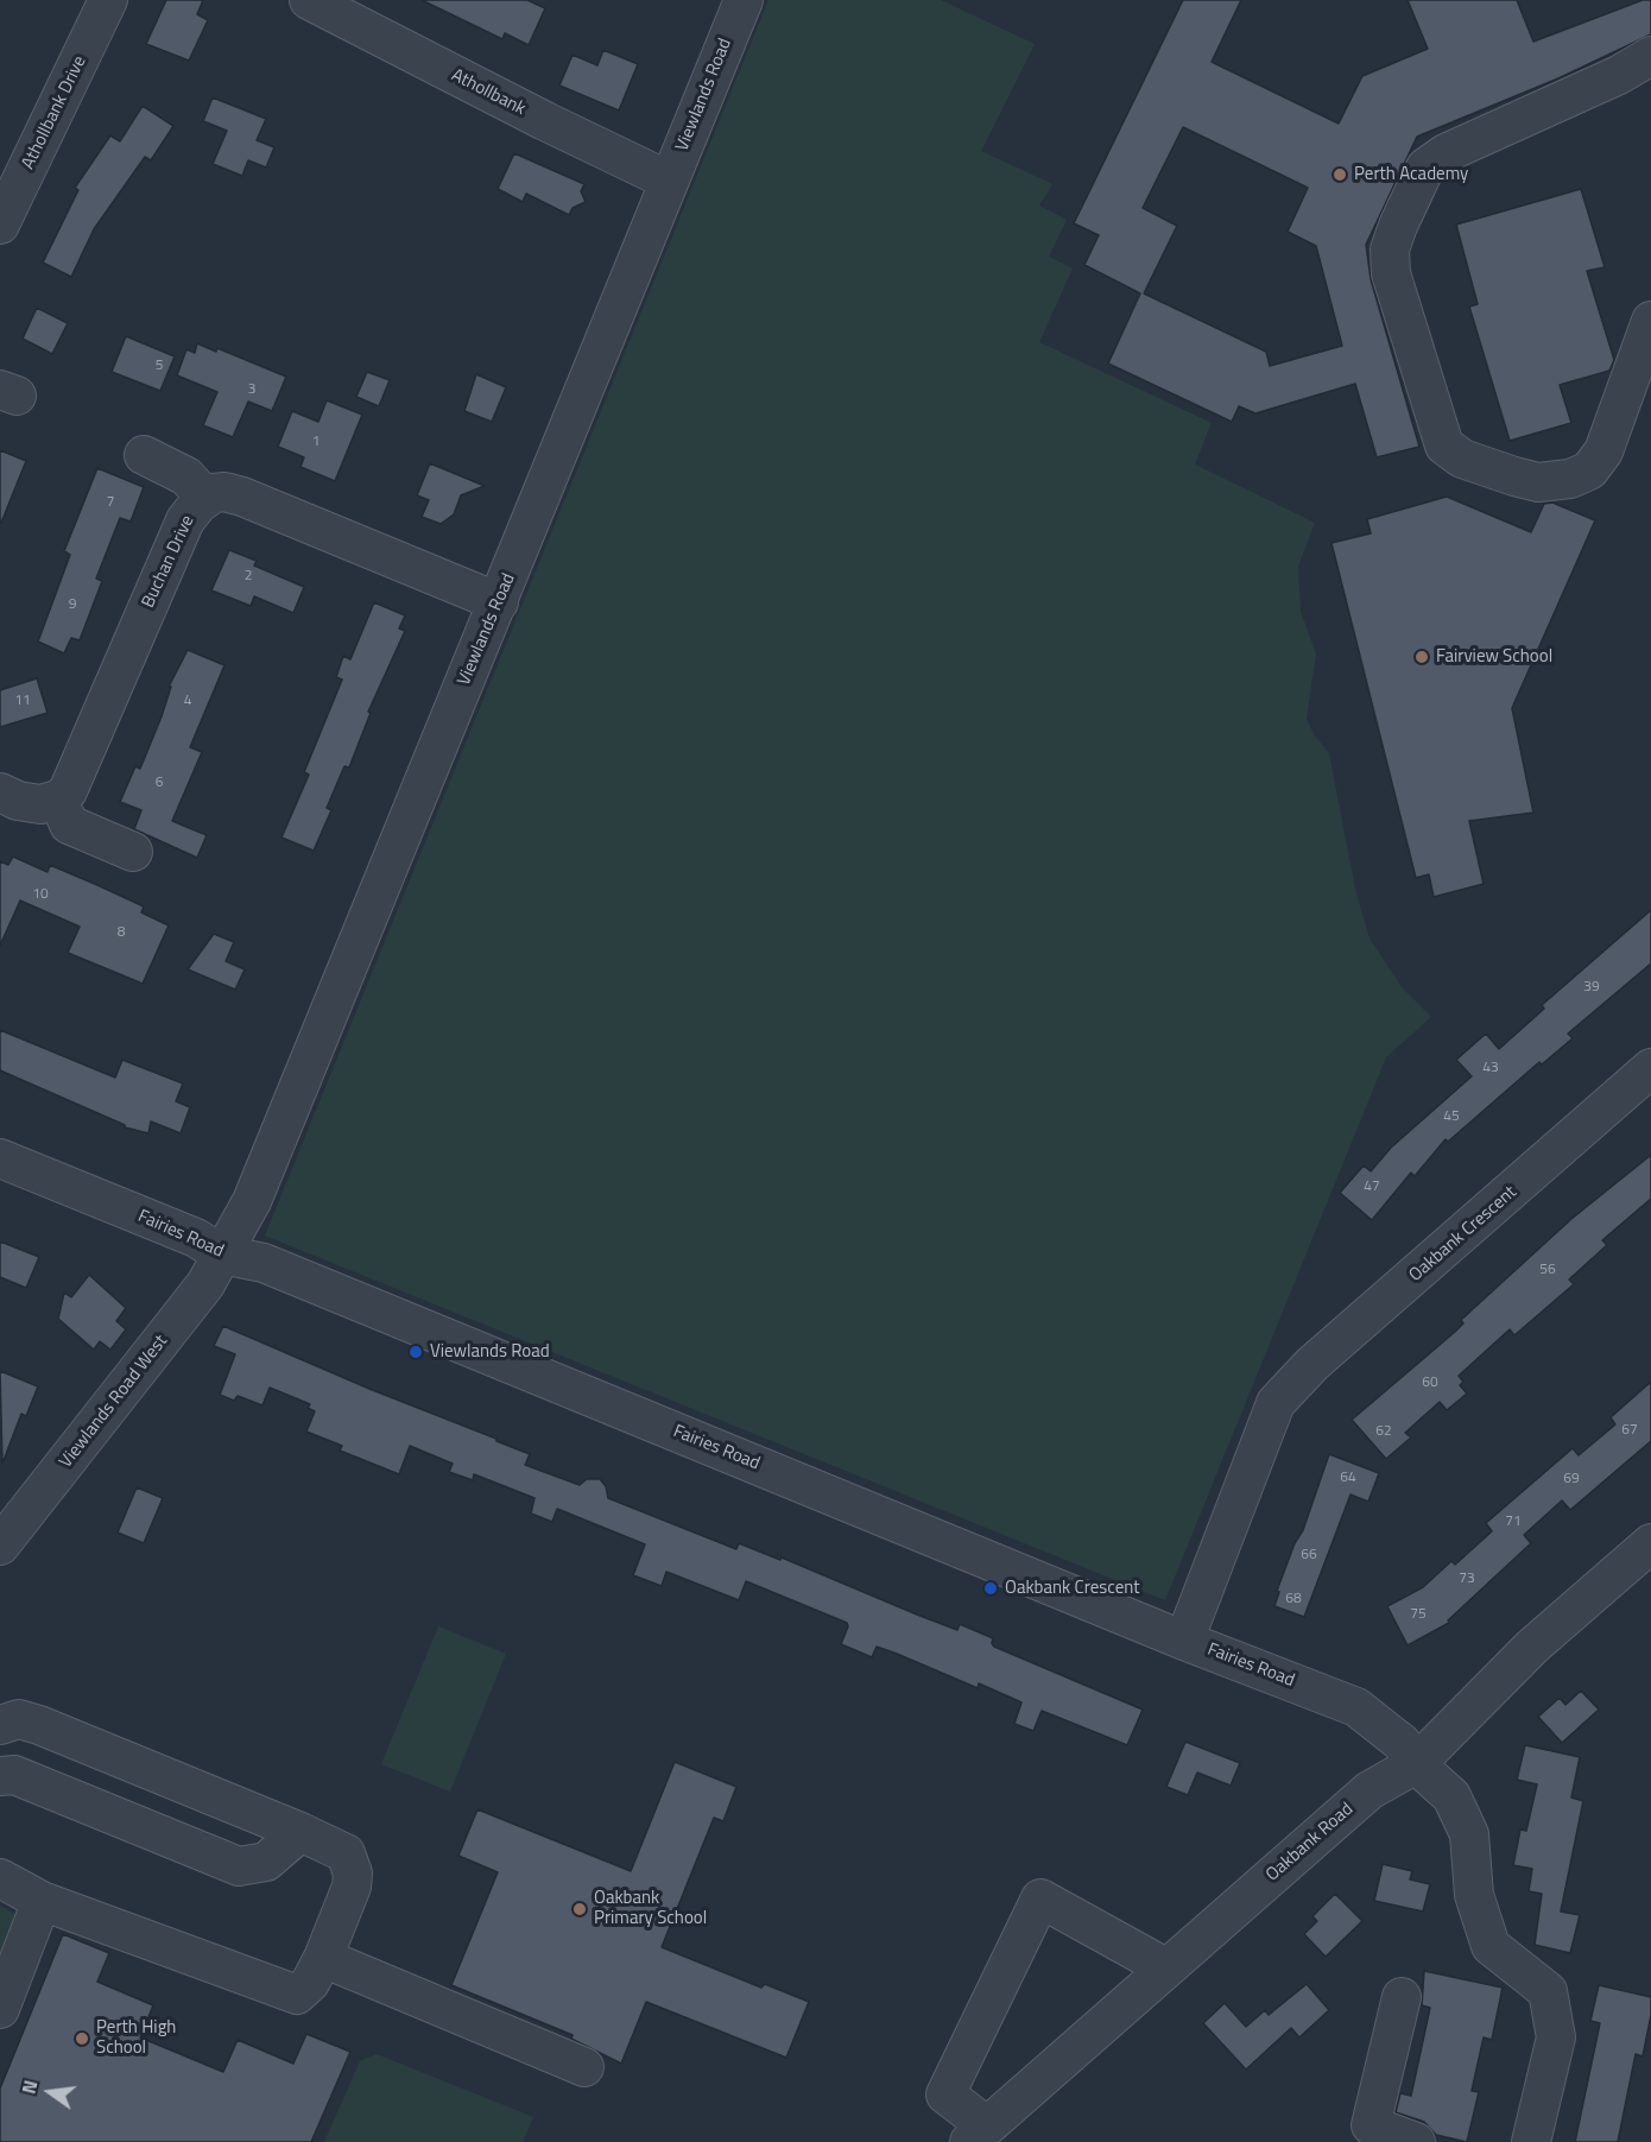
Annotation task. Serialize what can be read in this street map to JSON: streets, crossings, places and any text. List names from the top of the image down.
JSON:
{
  "streets": {
    "street": [
      "Athollbank",
      "Viewlands Road",
      "Athollbank Drive",
      "Buchan Drive",
      "Fairies Road",
      "Oakbank Crescent",
      "Viewlands Road West",
      "Oakbank Road"
    ]
  },
  "crossings": [
    ["Athollbank", "Viewlands Road"],
    ["Viewlands Road", "Buchan Drive"],
    ["Viewlands Road", "Fairies Road"],
    ["Viewlands Road", "Viewlands Road West"],
    ["Fairies Road", "Oakbank Crescent"],
    ["Fairies Road", "Viewlands Road West"],
    ["Fairies Road", "Oakbank Road"]
  ],
  "places": [
    "Perth Academy",
    "Fairview School",
    "Viewlands Road",
    "Oakbank Crescent",
    "Oakbank Primary School",
    "Perth High School"
  ],
  "house_numbers": [
    "5",
    "3",
    "1",
    "7",
    "2",
    "9",
    "11",
    "4",
    "6",
    "10",
    "8",
    "39",
    "43",
    "45",
    "47",
    "56",
    "60",
    "67",
    "62",
    "64",
    "69",
    "71",
    "66",
    "73",
    "68",
    "75"
  ],
  "north": "left"
}
